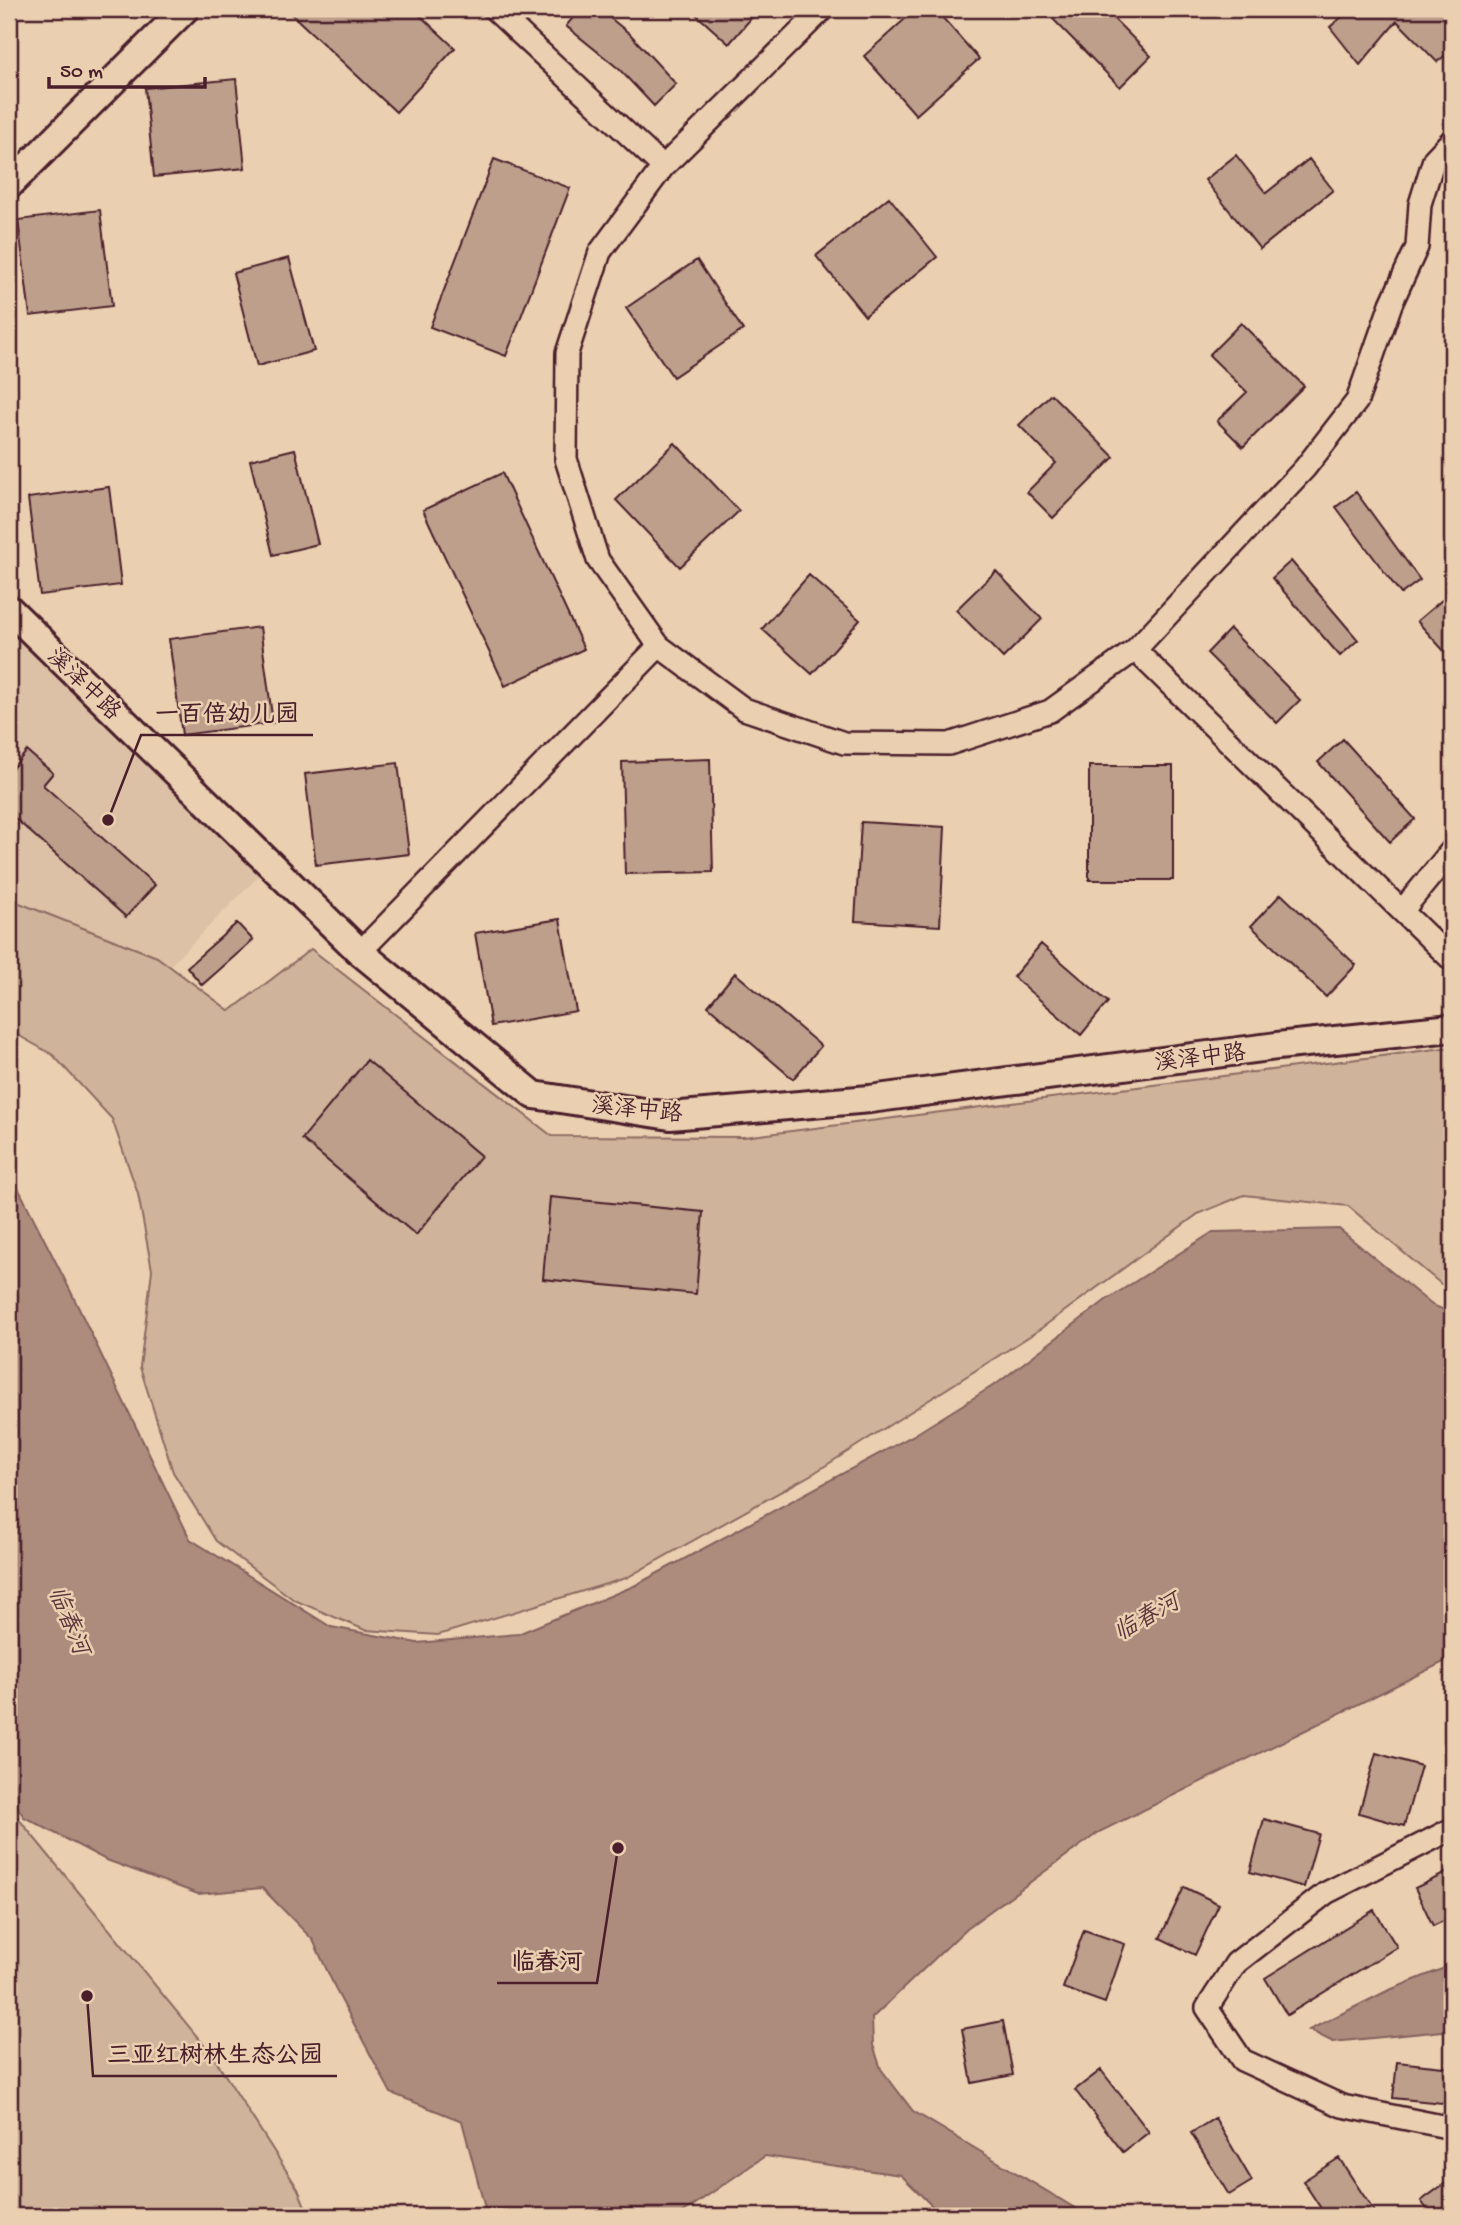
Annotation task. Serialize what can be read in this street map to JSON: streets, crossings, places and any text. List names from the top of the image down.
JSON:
{
  "streets": {
    "street": ["溪泽中路"]
  },
  "water": ["临春河"],
  "places": ["一百倍幼儿园", "临春河", "三亚红树林生态公园"],
  "scale_bar": "50 m"
}
